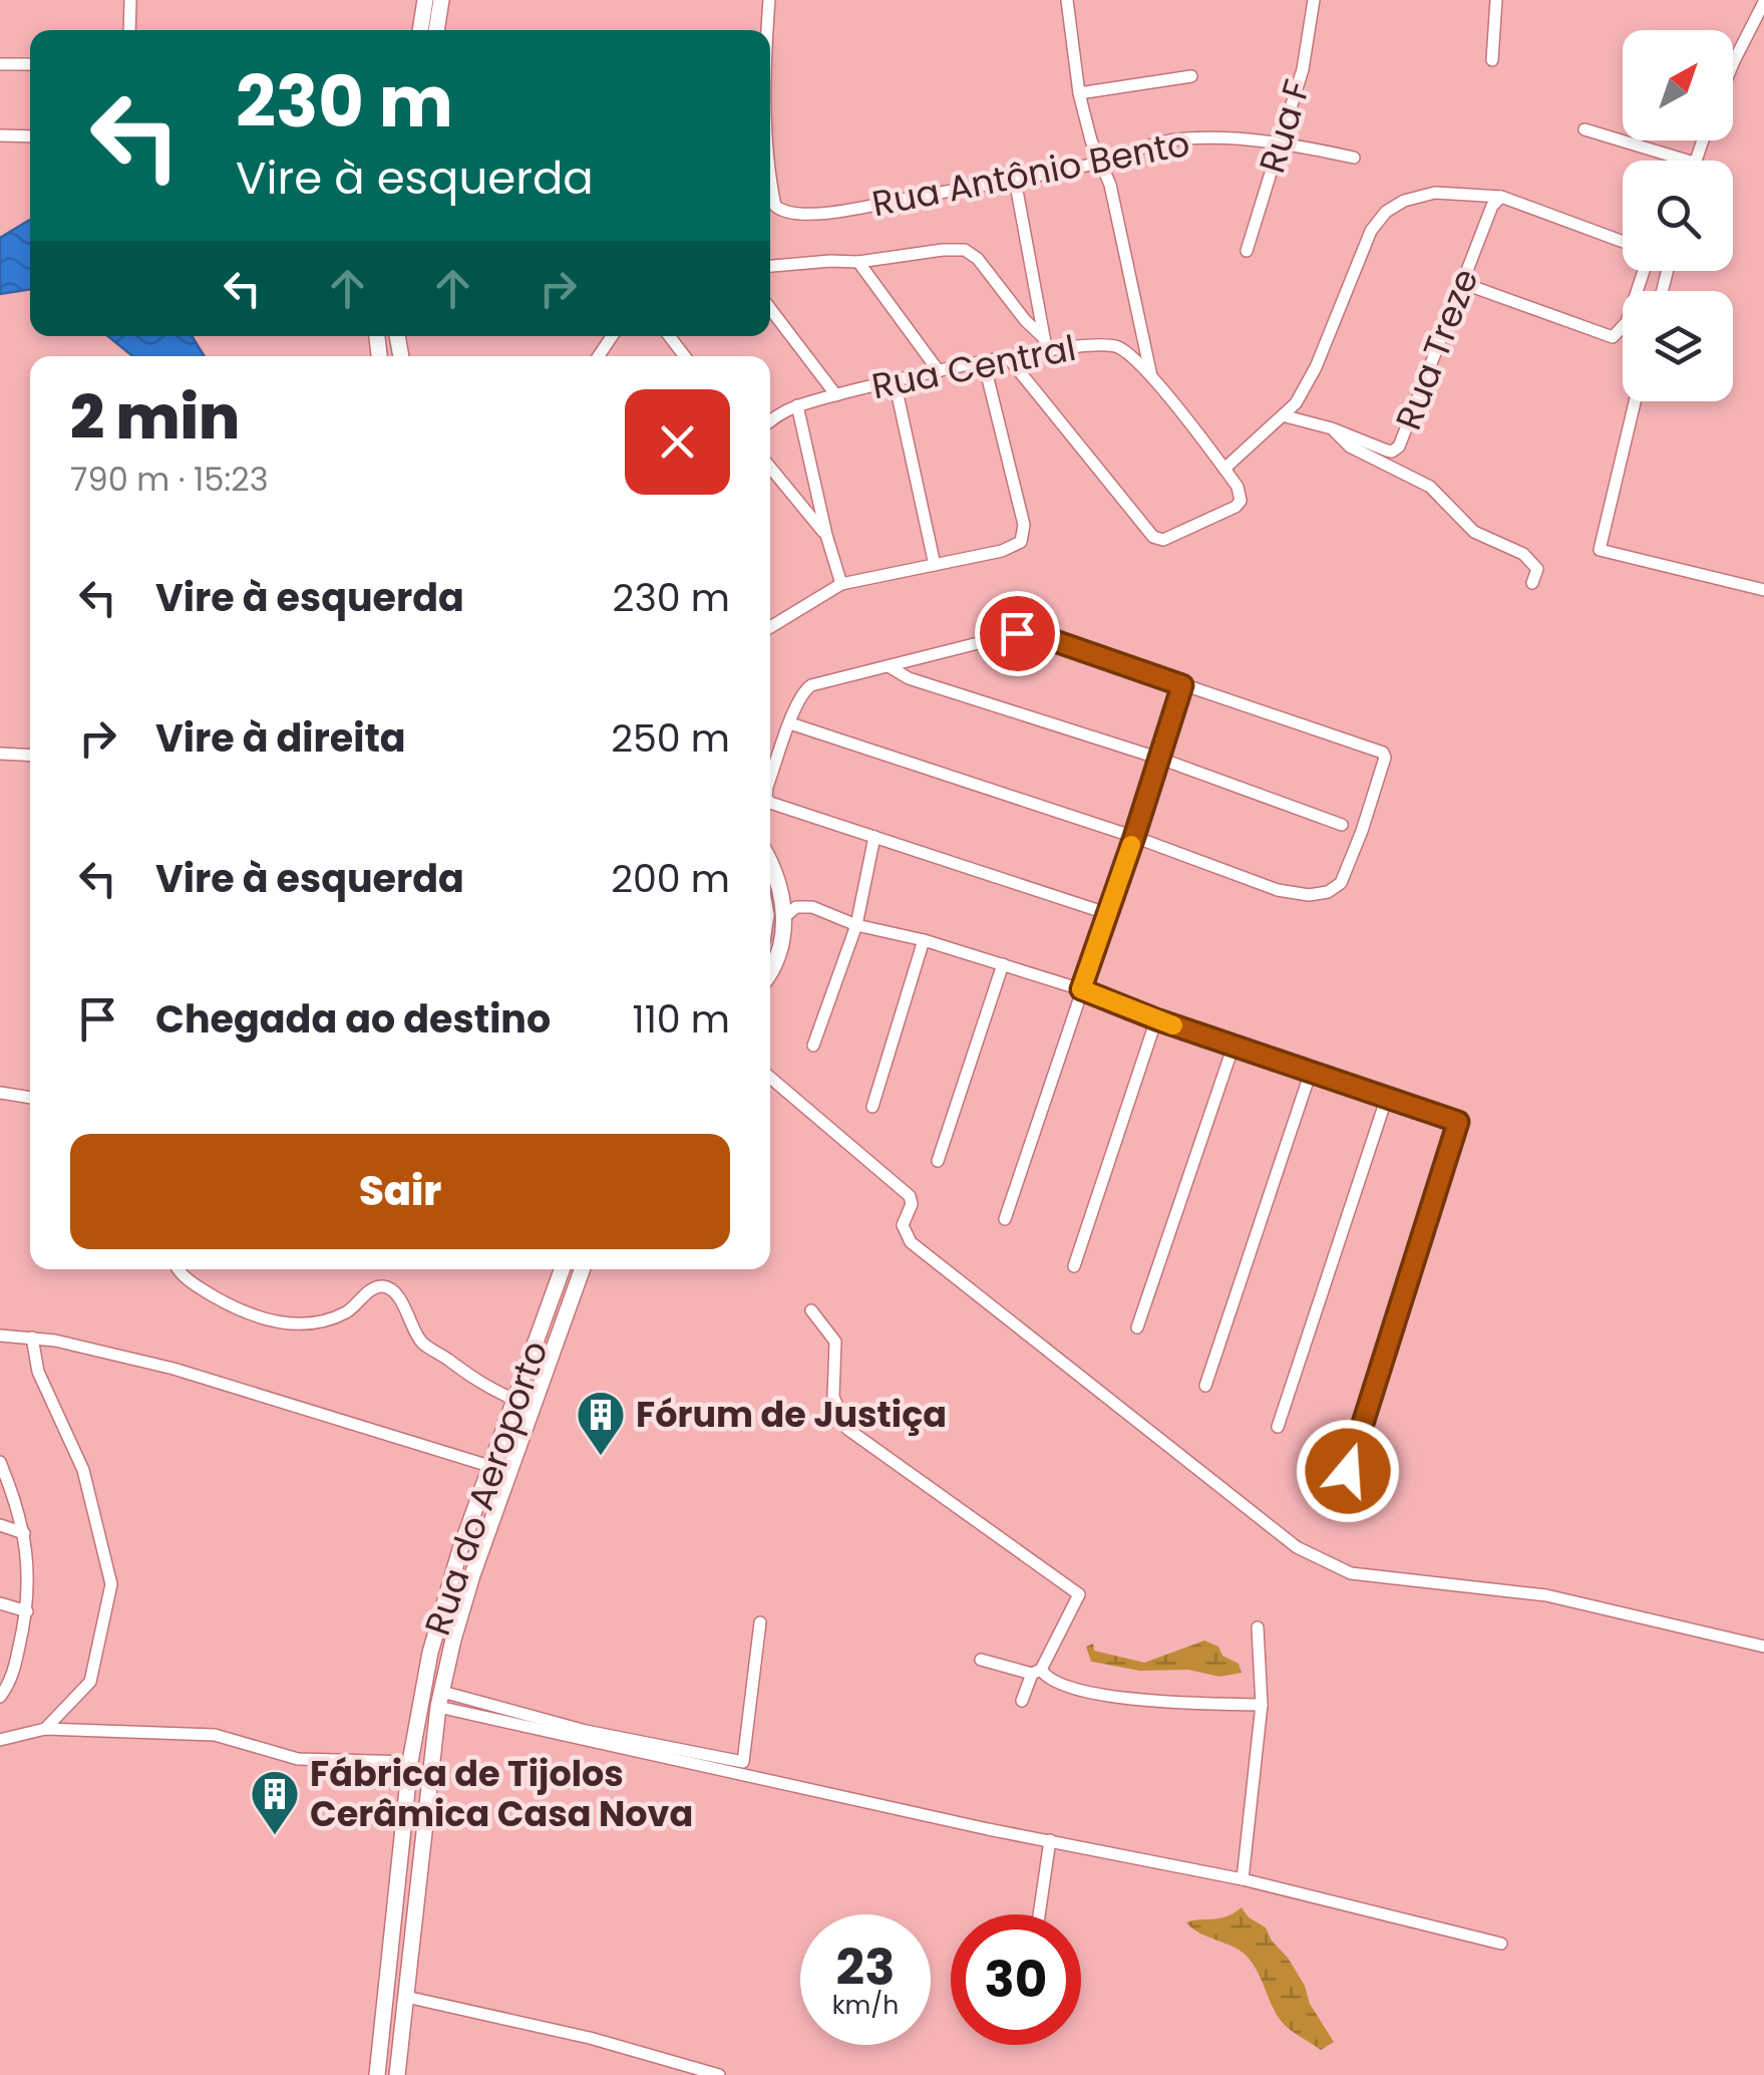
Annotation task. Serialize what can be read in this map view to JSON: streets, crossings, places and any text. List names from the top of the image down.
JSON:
{
  "streets": {
    "main road": ["Rua do Aeroporto"],
    "street": [
      "Rua F",
      "Rua Antônio Bento",
      "Rua Treze",
      "Rua Central"
    ]
  },
  "crossings": [
    ["Rua F", "Rua Antônio Bento"]
  ],
  "places": {
    "building": ["Fórum de Justiça", "Fábrica de Tijolos Cerâmica Casa Nova"]
  },
  "north": "top right",
  "page": {
    "turn": ["230 m", "Vire à esquerda"],
    "heading": ["2 min", "790 m · 15:23"],
    "list": [
      {
        "name": "Vire à esquerda",
        "value": "230 m"
      },
      {
        "name": "Vire à direita",
        "value": "250 m"
      },
      {
        "name": "Vire à esquerda",
        "value": "200 m"
      },
      {
        "name": "Chegada ao destino",
        "value": "110 m"
      }
    ],
    "buttons": "Sair",
    "speed": "23 km/h",
    "limit": "30"
  }
}
